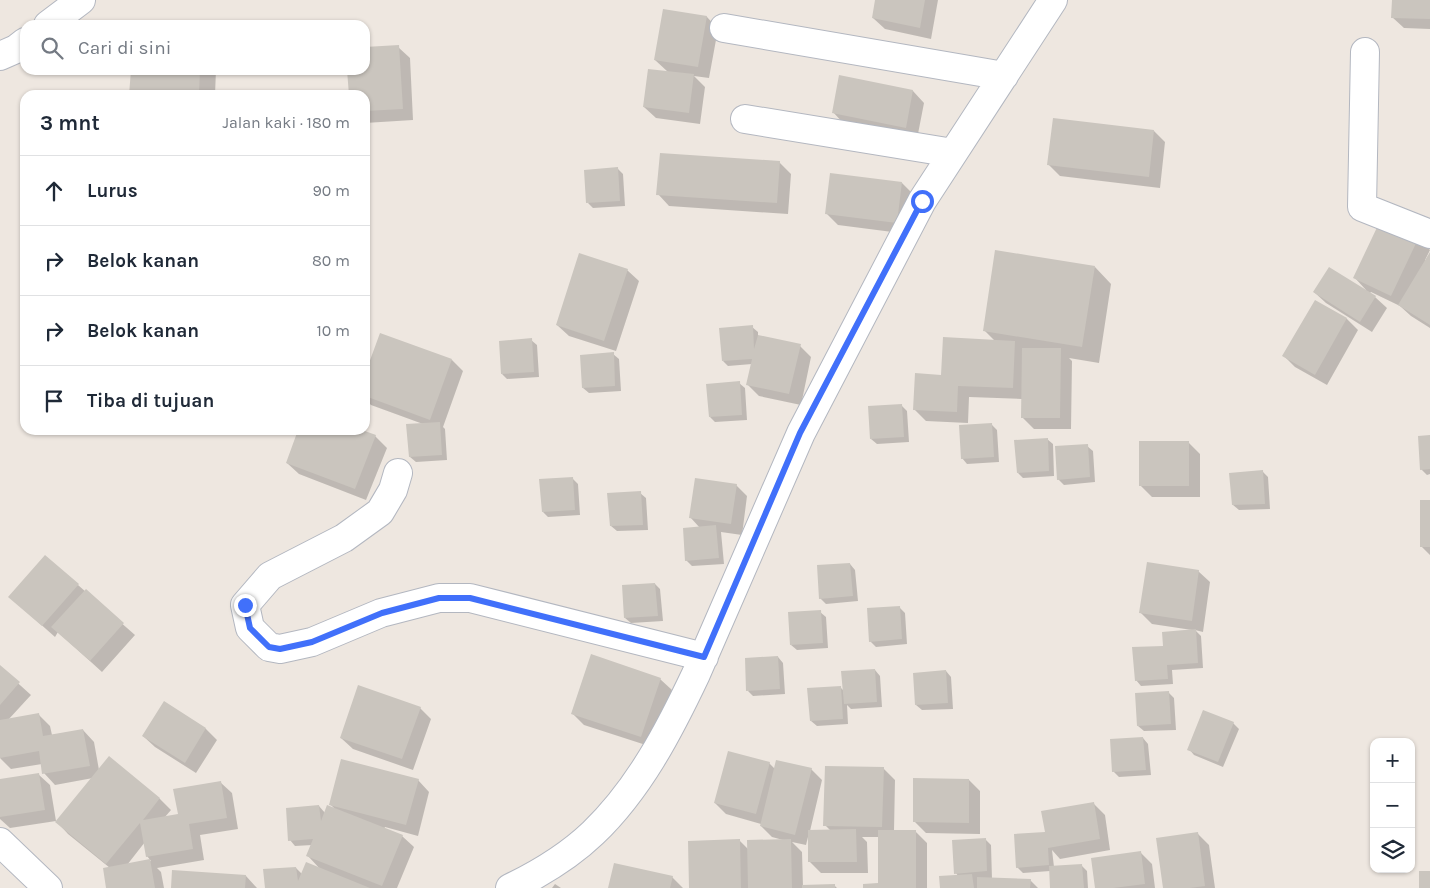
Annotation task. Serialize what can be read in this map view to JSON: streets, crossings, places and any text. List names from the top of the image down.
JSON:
{
  "page": {
    "search": "Cari di sini",
    "heading": ["3 mnt", "Jalan kaki · 180 m"],
    "list": [
      ["Lurus", "90 m"],
      ["Belok kanan", "80 m"],
      ["Belok kanan", "10 m"],
      "Tiba di tujuan"
    ],
    "map_buttons": ["+", "−"]
  }
}
